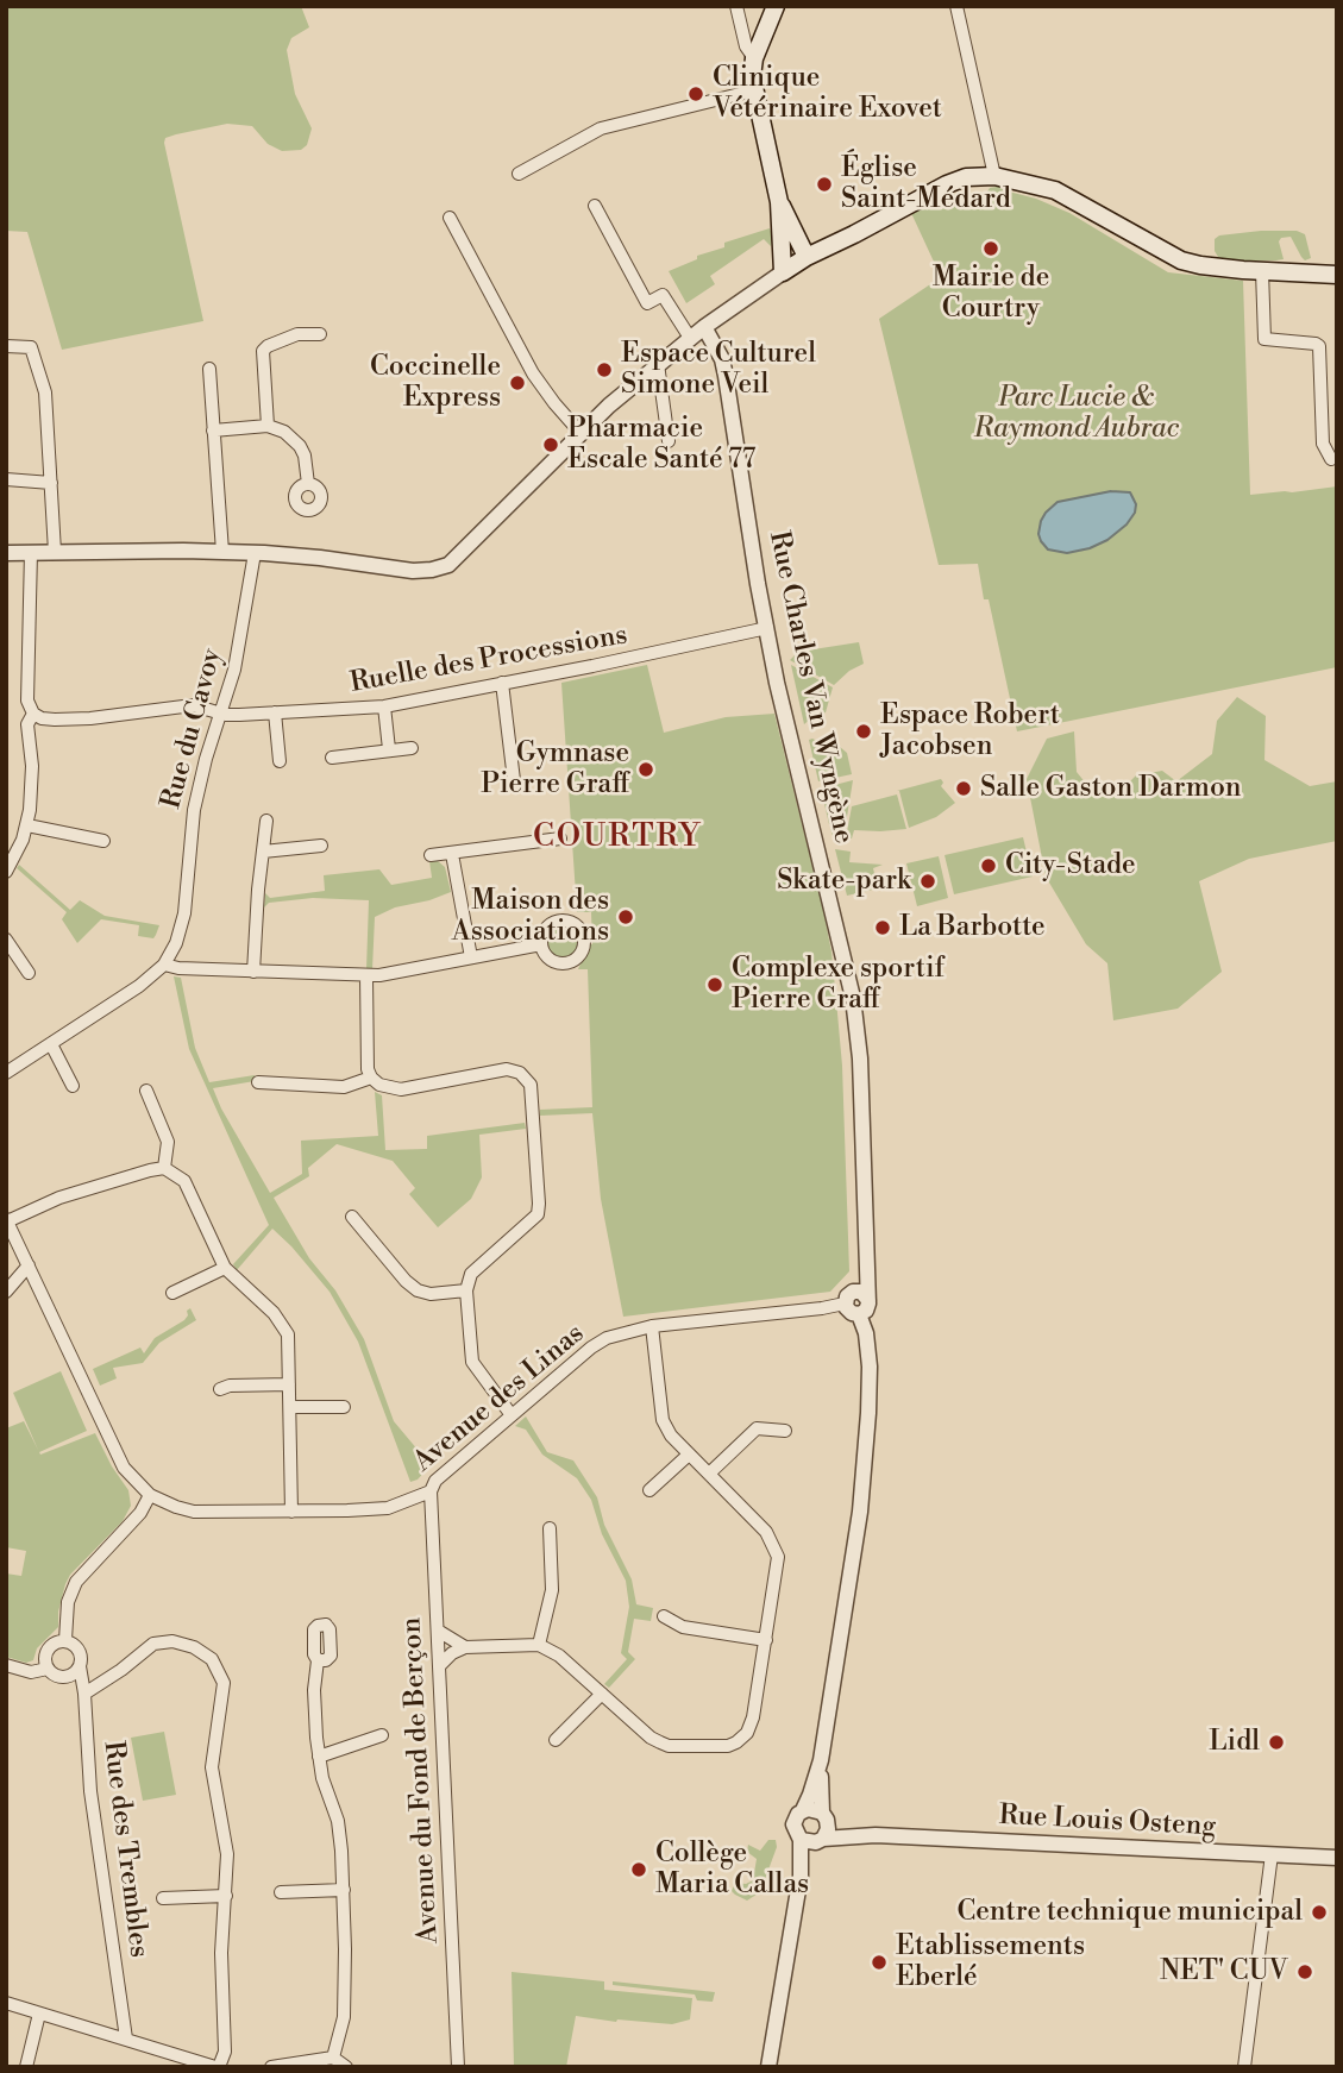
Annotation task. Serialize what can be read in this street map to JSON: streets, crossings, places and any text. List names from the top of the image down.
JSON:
{
  "streets": {
    "street": [
      "Ruelle des Processions",
      "Rue Charles Van Wyngène",
      "Rue du Cavoy",
      "Avenue des Linas",
      "Avenue du Fond de Berçon",
      "Rue Louis Osteng",
      "Rue des Trembles"
    ]
  },
  "crossings": [
    ["Ruelle des Processions", "Rue Charles Van Wyngène"],
    ["Ruelle des Processions", "Rue du Cavoy"],
    ["Rue Charles Van Wyngène", "Avenue des Linas"],
    ["Avenue des Linas", "Avenue du Fond de Berçon"]
  ],
  "districts": ["COURTRY"],
  "parks": ["Parc Lucie & Raymond Aubrac"],
  "places": [
    "Clinique Vétérinaire Exovet",
    "Église Saint-Médard",
    "Mairie de Courtry",
    "Espace Culturel Simone Veil",
    "Coccinelle Express",
    "Pharmacie Escale Santé 77",
    "Espace Robert Jacobsen",
    "Gymnase Pierre Graff",
    "Salle Gaston Darmon",
    "City-Stade",
    "Skate-park",
    "Maison des Associations",
    "La Barbotte",
    "Complexe sportif Pierre Graff",
    "Lidl",
    "Collège Maria Callas",
    "Centre technique municipal",
    "Etablissements Eberlé",
    "NET' CUV"
  ]
}
